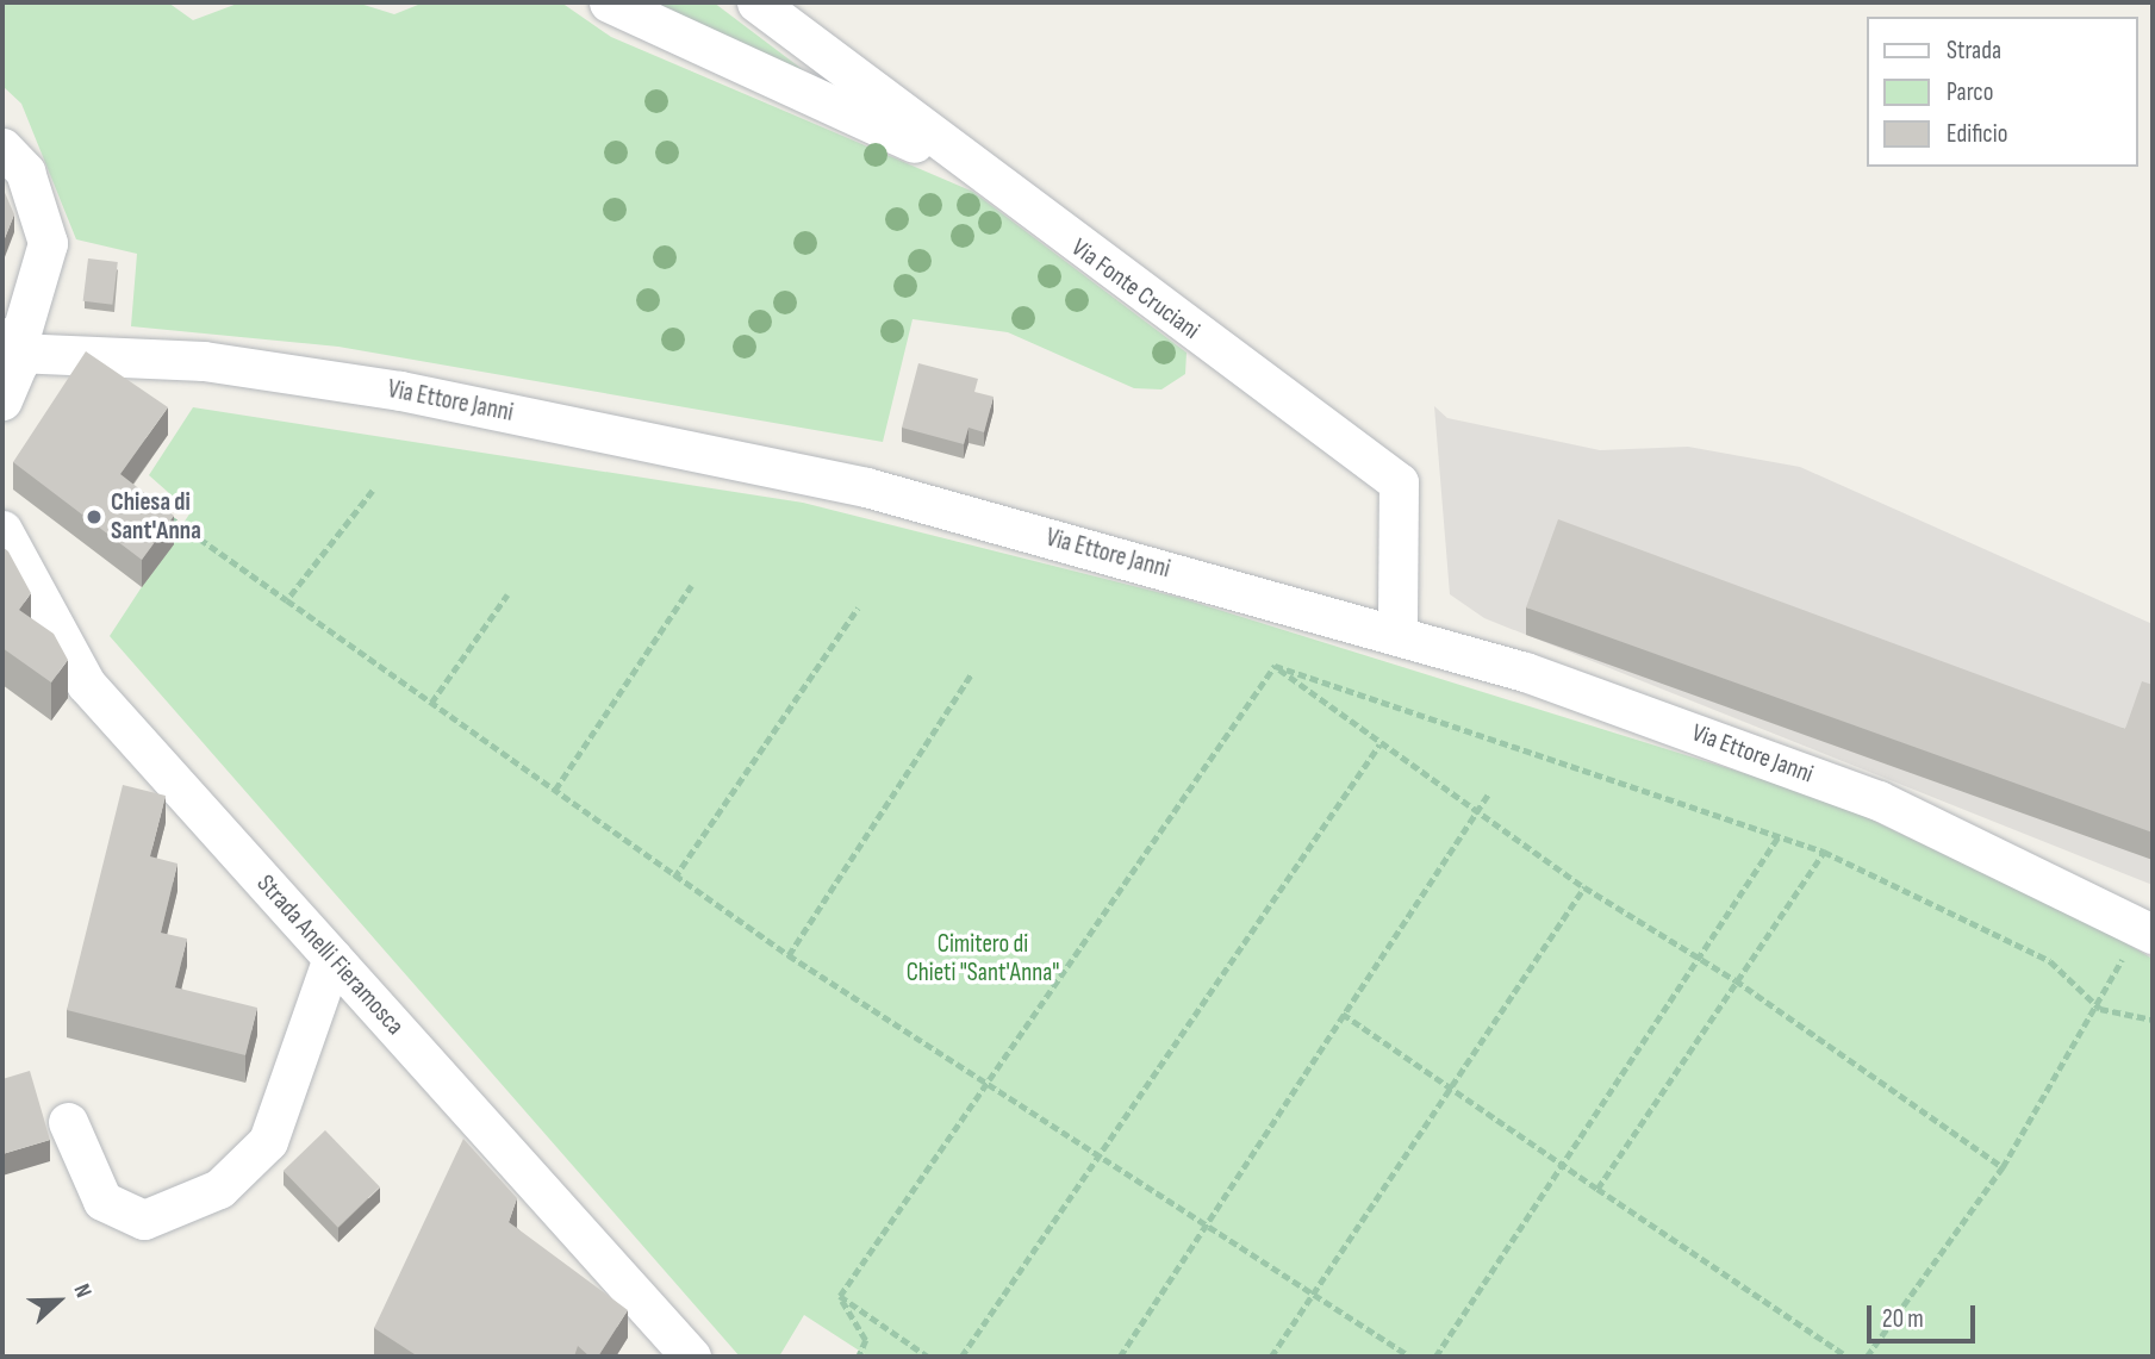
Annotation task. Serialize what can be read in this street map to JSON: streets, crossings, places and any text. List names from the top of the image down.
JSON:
{
  "streets": {
    "street": ["Via Fonte Cruciani", "Via Ettore Janni", "Strada Anelli Fieramosca"]
  },
  "crossings": [
    ["Via Fonte Cruciani", "Via Ettore Janni"]
  ],
  "parks": ["Cimitero di Chieti \"Sant'Anna\""],
  "places": ["Chiesa di Sant'Anna"],
  "legend": ["Strada", "Parco", "Edificio"],
  "scale_bar": "20 m",
  "north": "right"
}
